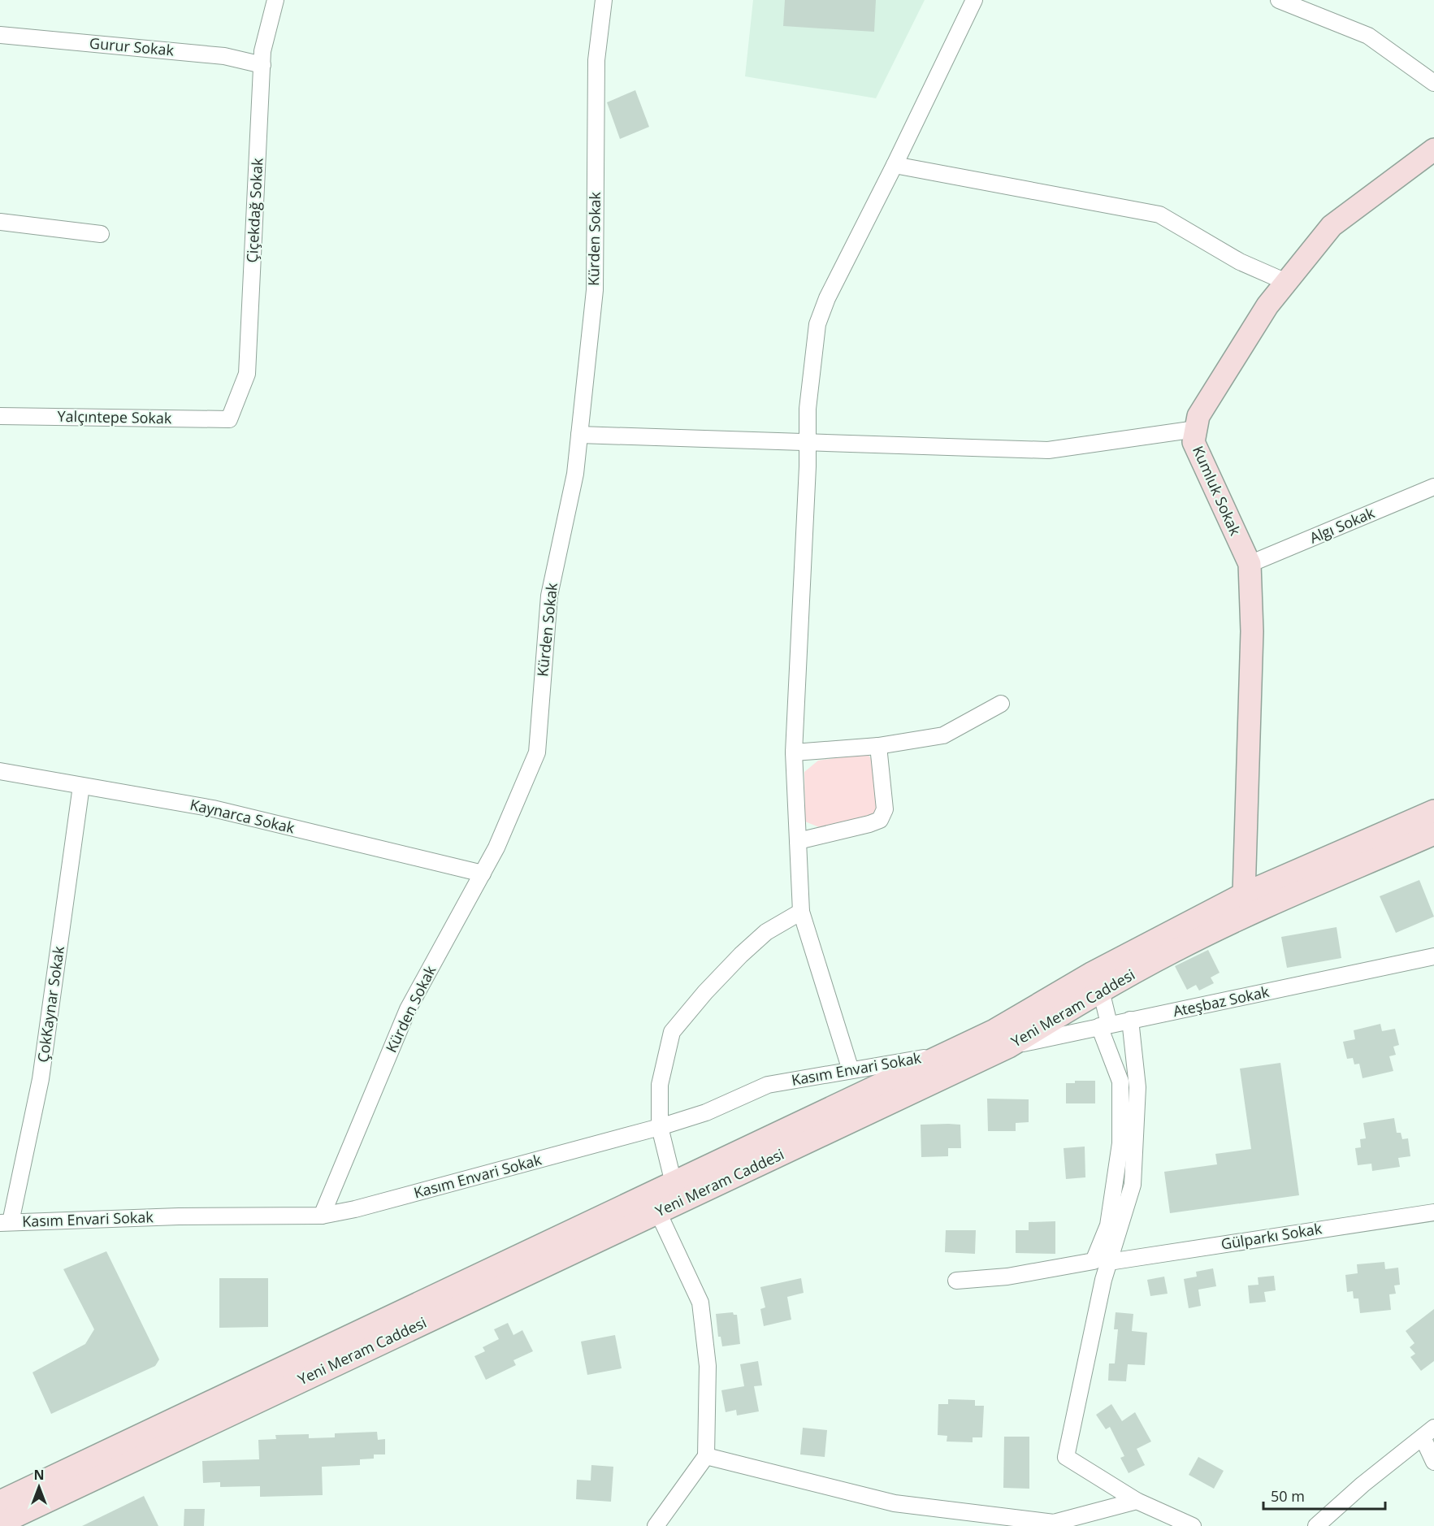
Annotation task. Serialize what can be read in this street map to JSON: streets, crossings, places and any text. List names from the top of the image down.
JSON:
{
  "streets": {
    "main road": ["Kumluk Sokak", "Yeni Meram Caddesi"],
    "street": [
      "Gurur Sokak",
      "Çiçekdağ Sokak",
      "Kürden Sokak",
      "Yalçıntepe Sokak",
      "Algı Sokak",
      "Kaynarca Sokak",
      "Ateşbaz Sokak",
      "ÇokKaynar Sokak",
      "Kasım Envari Sokak",
      "Gülparkı Sokak"
    ]
  },
  "crossings": [
    ["Gurur Sokak", "Çiçekdağ Sokak"],
    ["Çiçekdağ Sokak", "Yalçıntepe Sokak"],
    ["Kürden Sokak", "Kaynarca Sokak"],
    ["Kürden Sokak", "Kasım Envari Sokak"],
    ["Kumluk Sokak", "Algı Sokak"],
    ["Kumluk Sokak", "Yeni Meram Caddesi"],
    ["Kaynarca Sokak", "ÇokKaynar Sokak"],
    ["Ateşbaz Sokak", "Yeni Meram Caddesi"],
    ["ÇokKaynar Sokak", "Kasım Envari Sokak"],
    ["Yeni Meram Caddesi", "Kasım Envari Sokak"]
  ],
  "scale_bar": "50 m",
  "north": "top"
}
